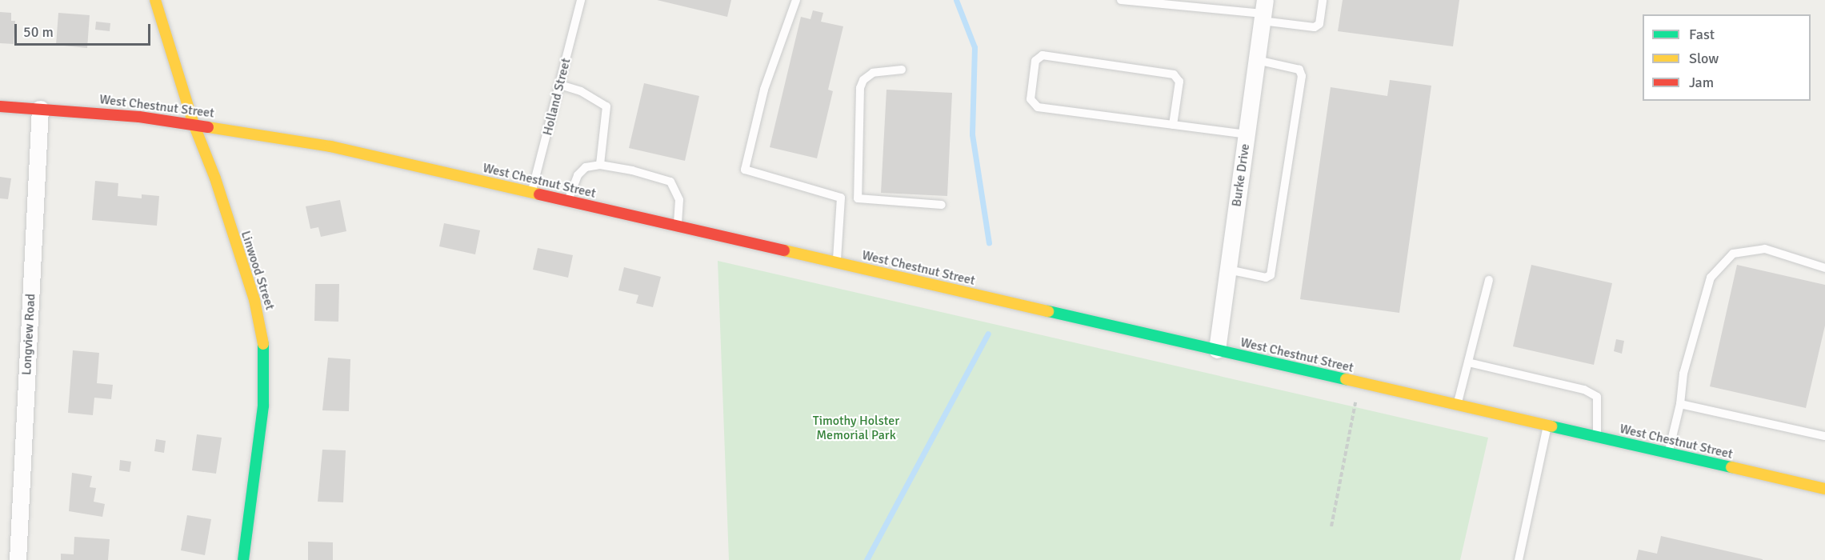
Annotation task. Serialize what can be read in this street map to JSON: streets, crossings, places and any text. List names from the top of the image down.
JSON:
{
  "streets": {
    "main road": ["West Chestnut Street", "Linwood Street"],
    "street": ["Burke Drive", "Longview Road"],
    "lane": ["Holland Street"]
  },
  "crossings": [
    ["Holland Street", "West Chestnut Street"],
    ["West Chestnut Street", "Burke Drive"],
    ["West Chestnut Street", "Linwood Street"],
    ["West Chestnut Street", "Longview Road"]
  ],
  "parks": ["Timothy Holster Memorial Park"],
  "legend": ["Fast", "Slow", "Jam"],
  "scale_bar": "50 m"
}
